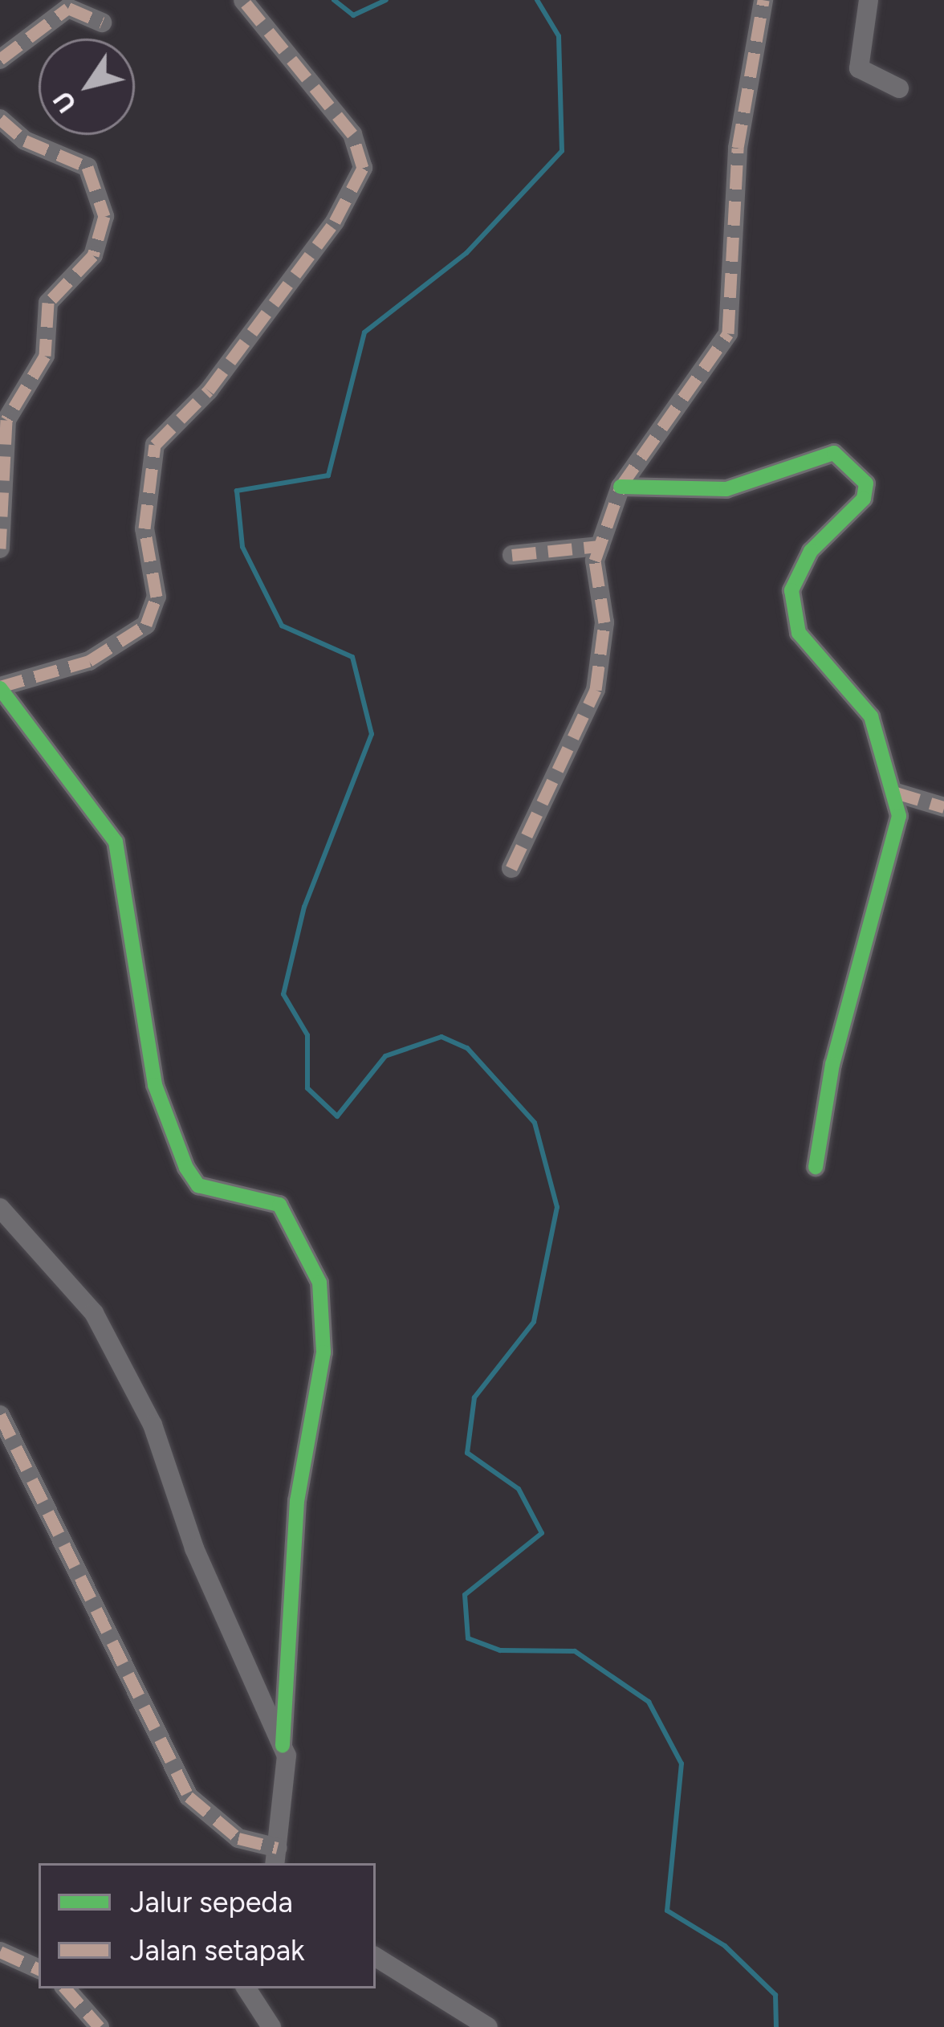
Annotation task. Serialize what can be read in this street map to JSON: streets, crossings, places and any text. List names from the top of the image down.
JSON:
{
  "legend": ["Jalur sepeda", "Jalan setapak"],
  "north": "bottom left"
}
